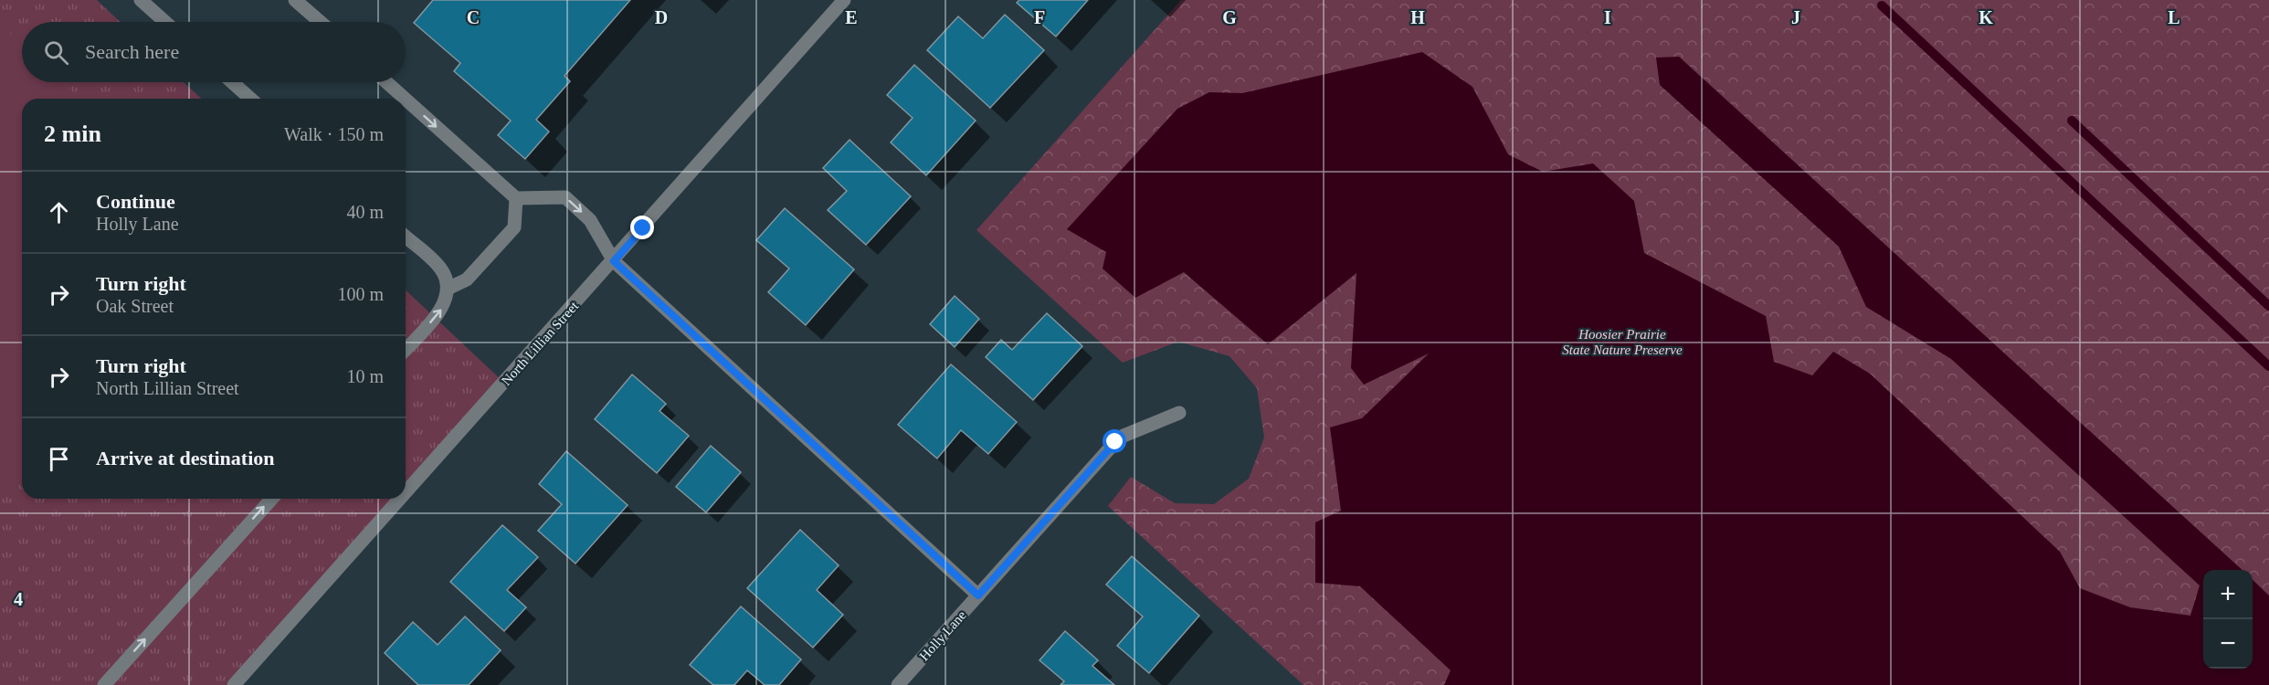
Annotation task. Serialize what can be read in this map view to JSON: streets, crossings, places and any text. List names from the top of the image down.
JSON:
{
  "streets": {
    "street": ["North Lillian Street", "Holly Lane"]
  },
  "parks": ["Hoosier Prairie State Nature Preserve"],
  "page": {
    "search": "Search here",
    "heading": ["2 min", "Walk · 150 m"],
    "list": [
      ["Continue", "Holly Lane", "40 m"],
      ["Turn right", "Oak Street", "100 m"],
      ["Turn right", "North Lillian Street", "10 m"],
      "Arrive at destination"
    ],
    "map_buttons": ["+", "−"]
  },
  "grid": {
    "columns": [
      "C",
      "D",
      "E",
      "F",
      "G",
      "H",
      "I",
      "J",
      "K",
      "L"
    ],
    "rows": ["4"]
  }
}
